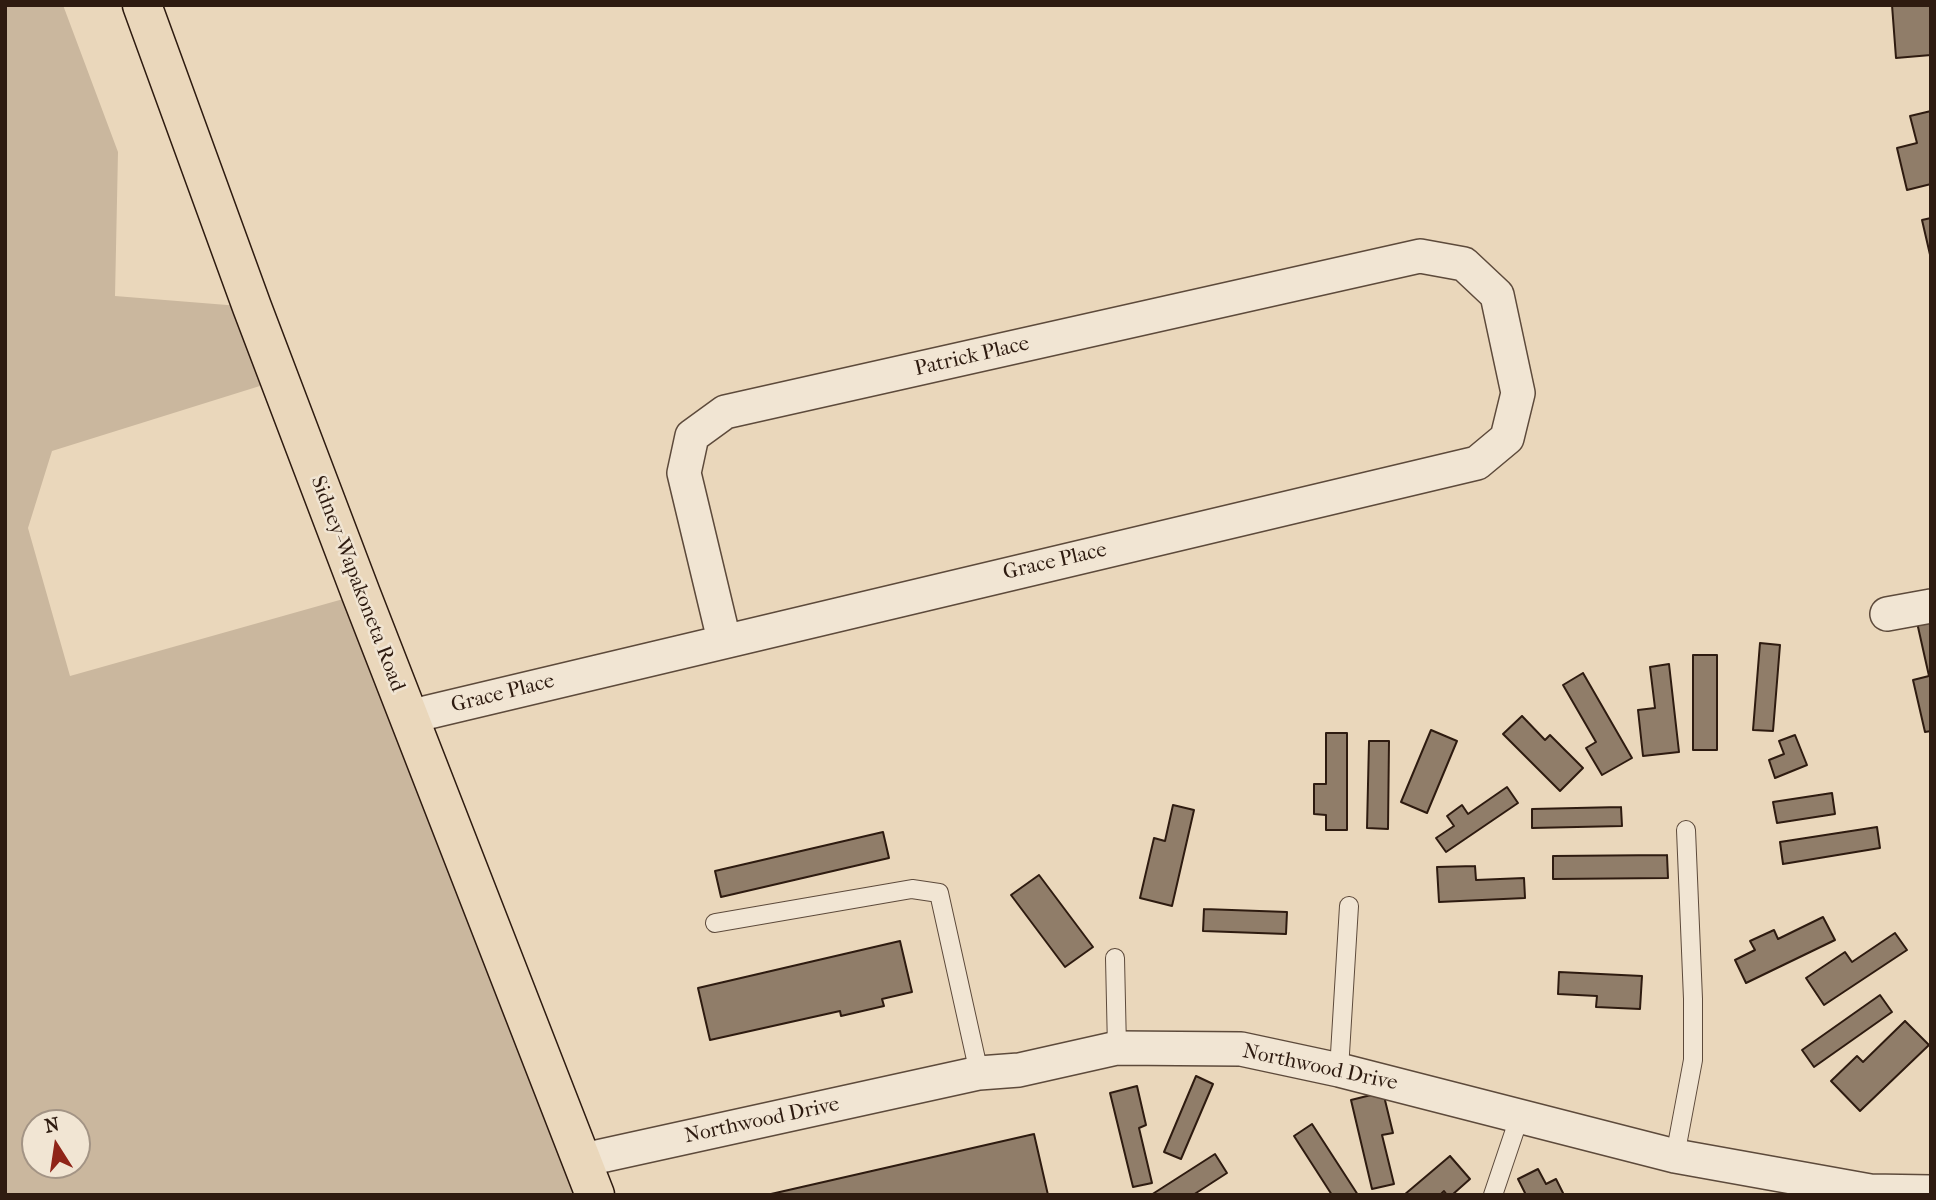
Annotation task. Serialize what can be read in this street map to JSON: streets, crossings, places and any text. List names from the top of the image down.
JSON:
{
  "streets": {
    "main road": ["Sidney-Wapakoneta Road"],
    "street": ["Patrick Place", "Grace Place", "Northwood Drive"]
  },
  "crossings": [
    ["Patrick Place", "Grace Place"],
    ["Grace Place", "Sidney-Wapakoneta Road"],
    ["Sidney-Wapakoneta Road", "Northwood Drive"]
  ],
  "north": "top"
}
